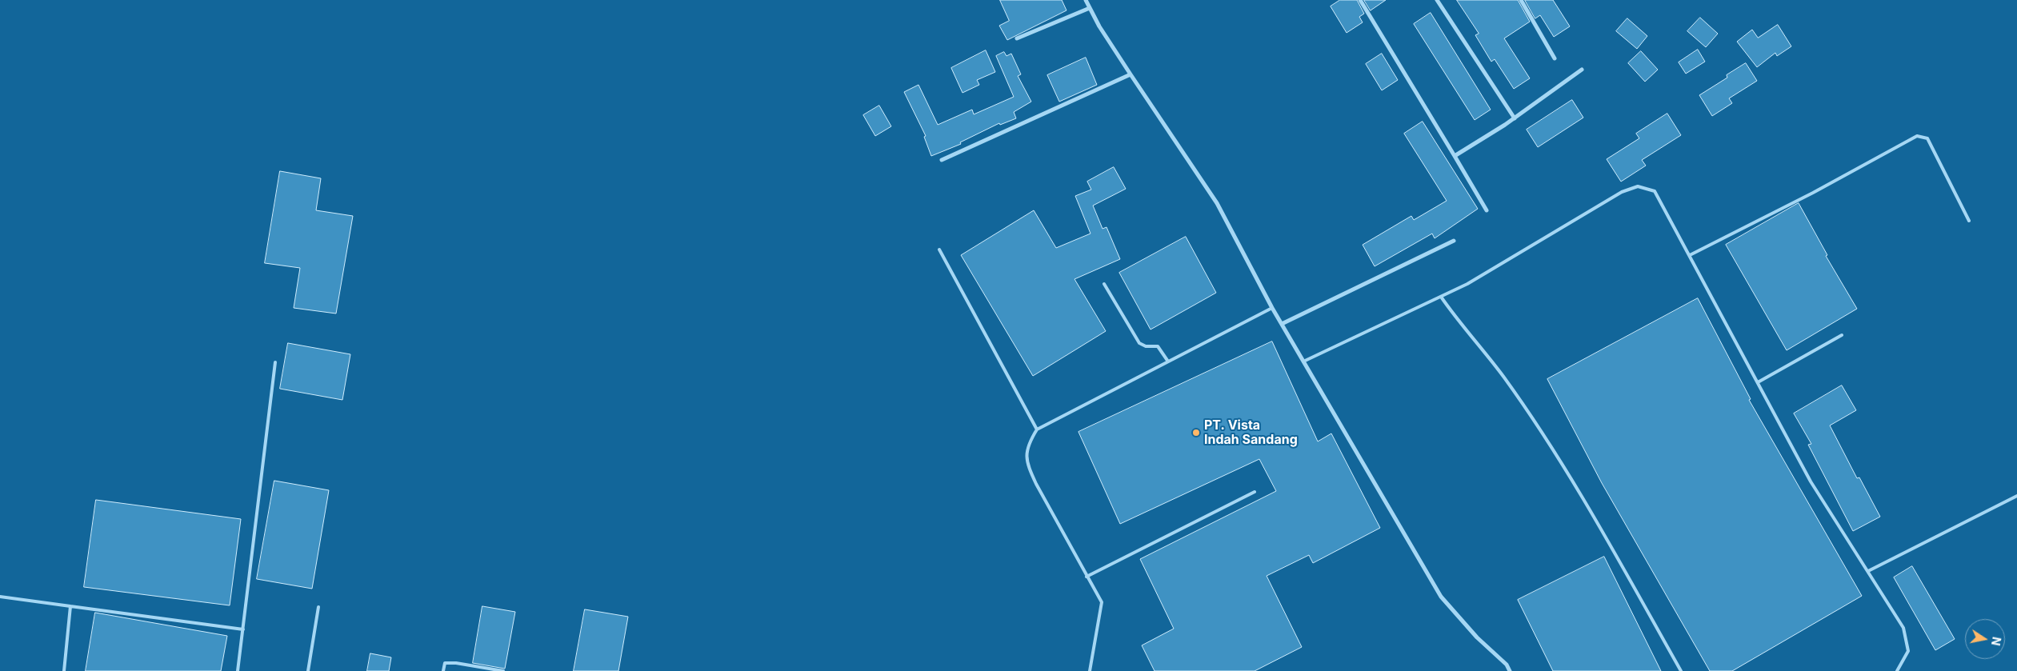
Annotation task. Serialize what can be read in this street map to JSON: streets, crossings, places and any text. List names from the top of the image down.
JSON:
{
  "places": ["PT. Vista Indah Sandang"],
  "north": "right"
}
